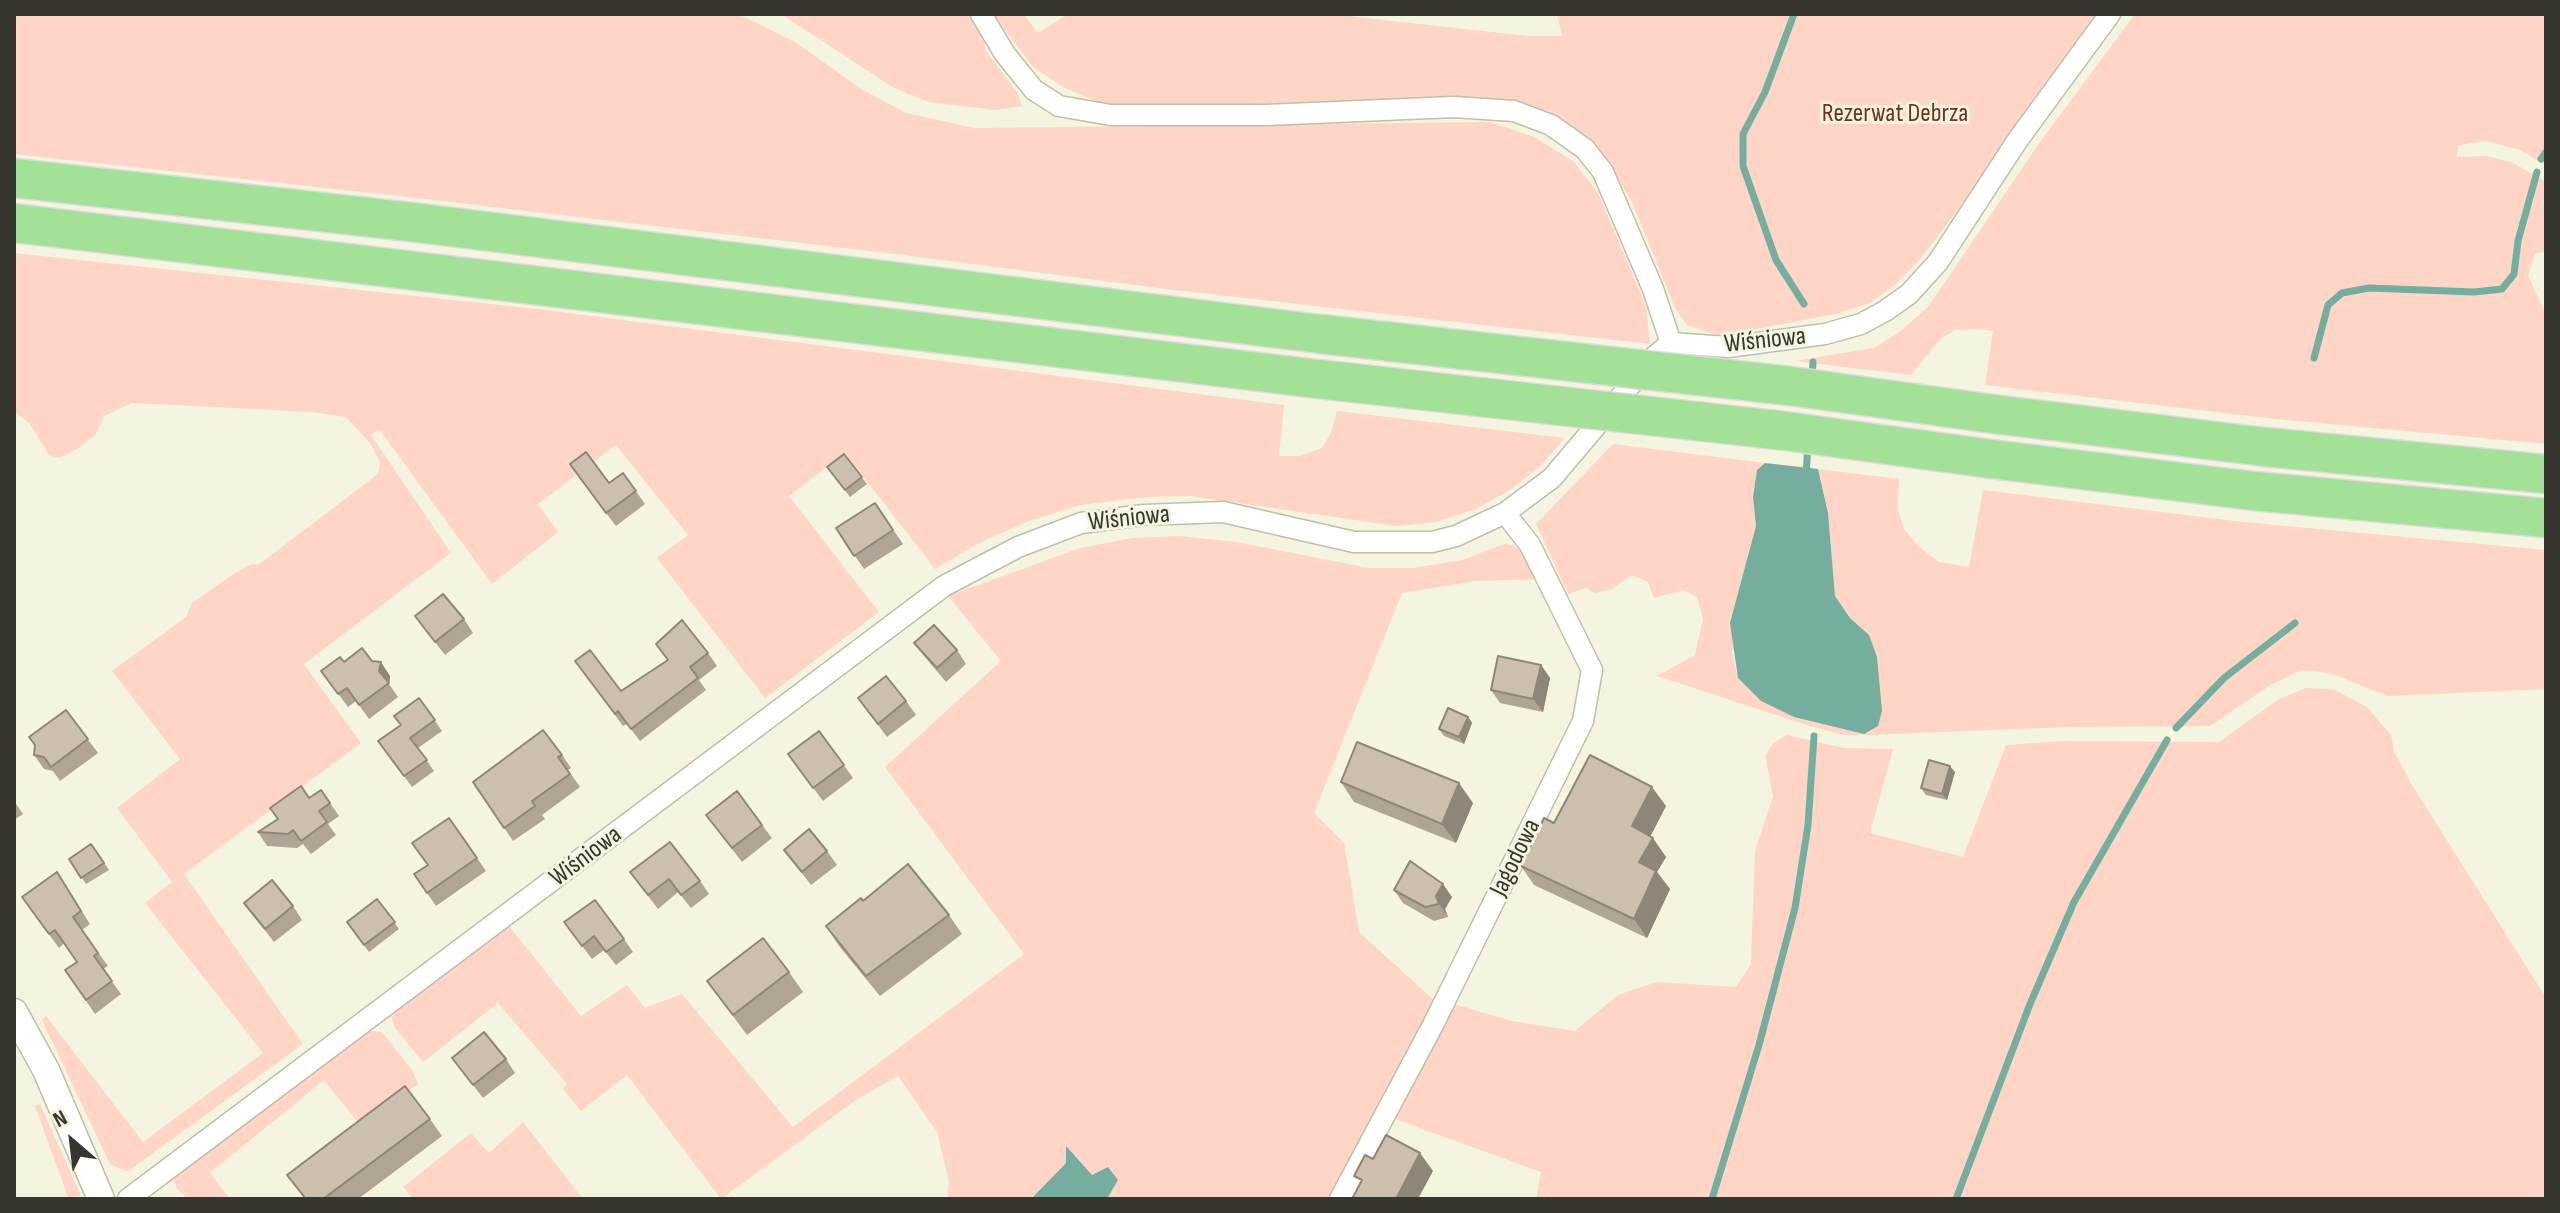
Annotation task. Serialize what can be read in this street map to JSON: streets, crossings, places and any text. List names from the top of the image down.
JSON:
{
  "streets": {
    "street": ["Wiśniowa", "Jagodowa"]
  },
  "crossings": [
    ["Wiśniowa", "Jagodowa"]
  ],
  "parks": ["Rezerwat Debrza"],
  "north": "top left"
}
